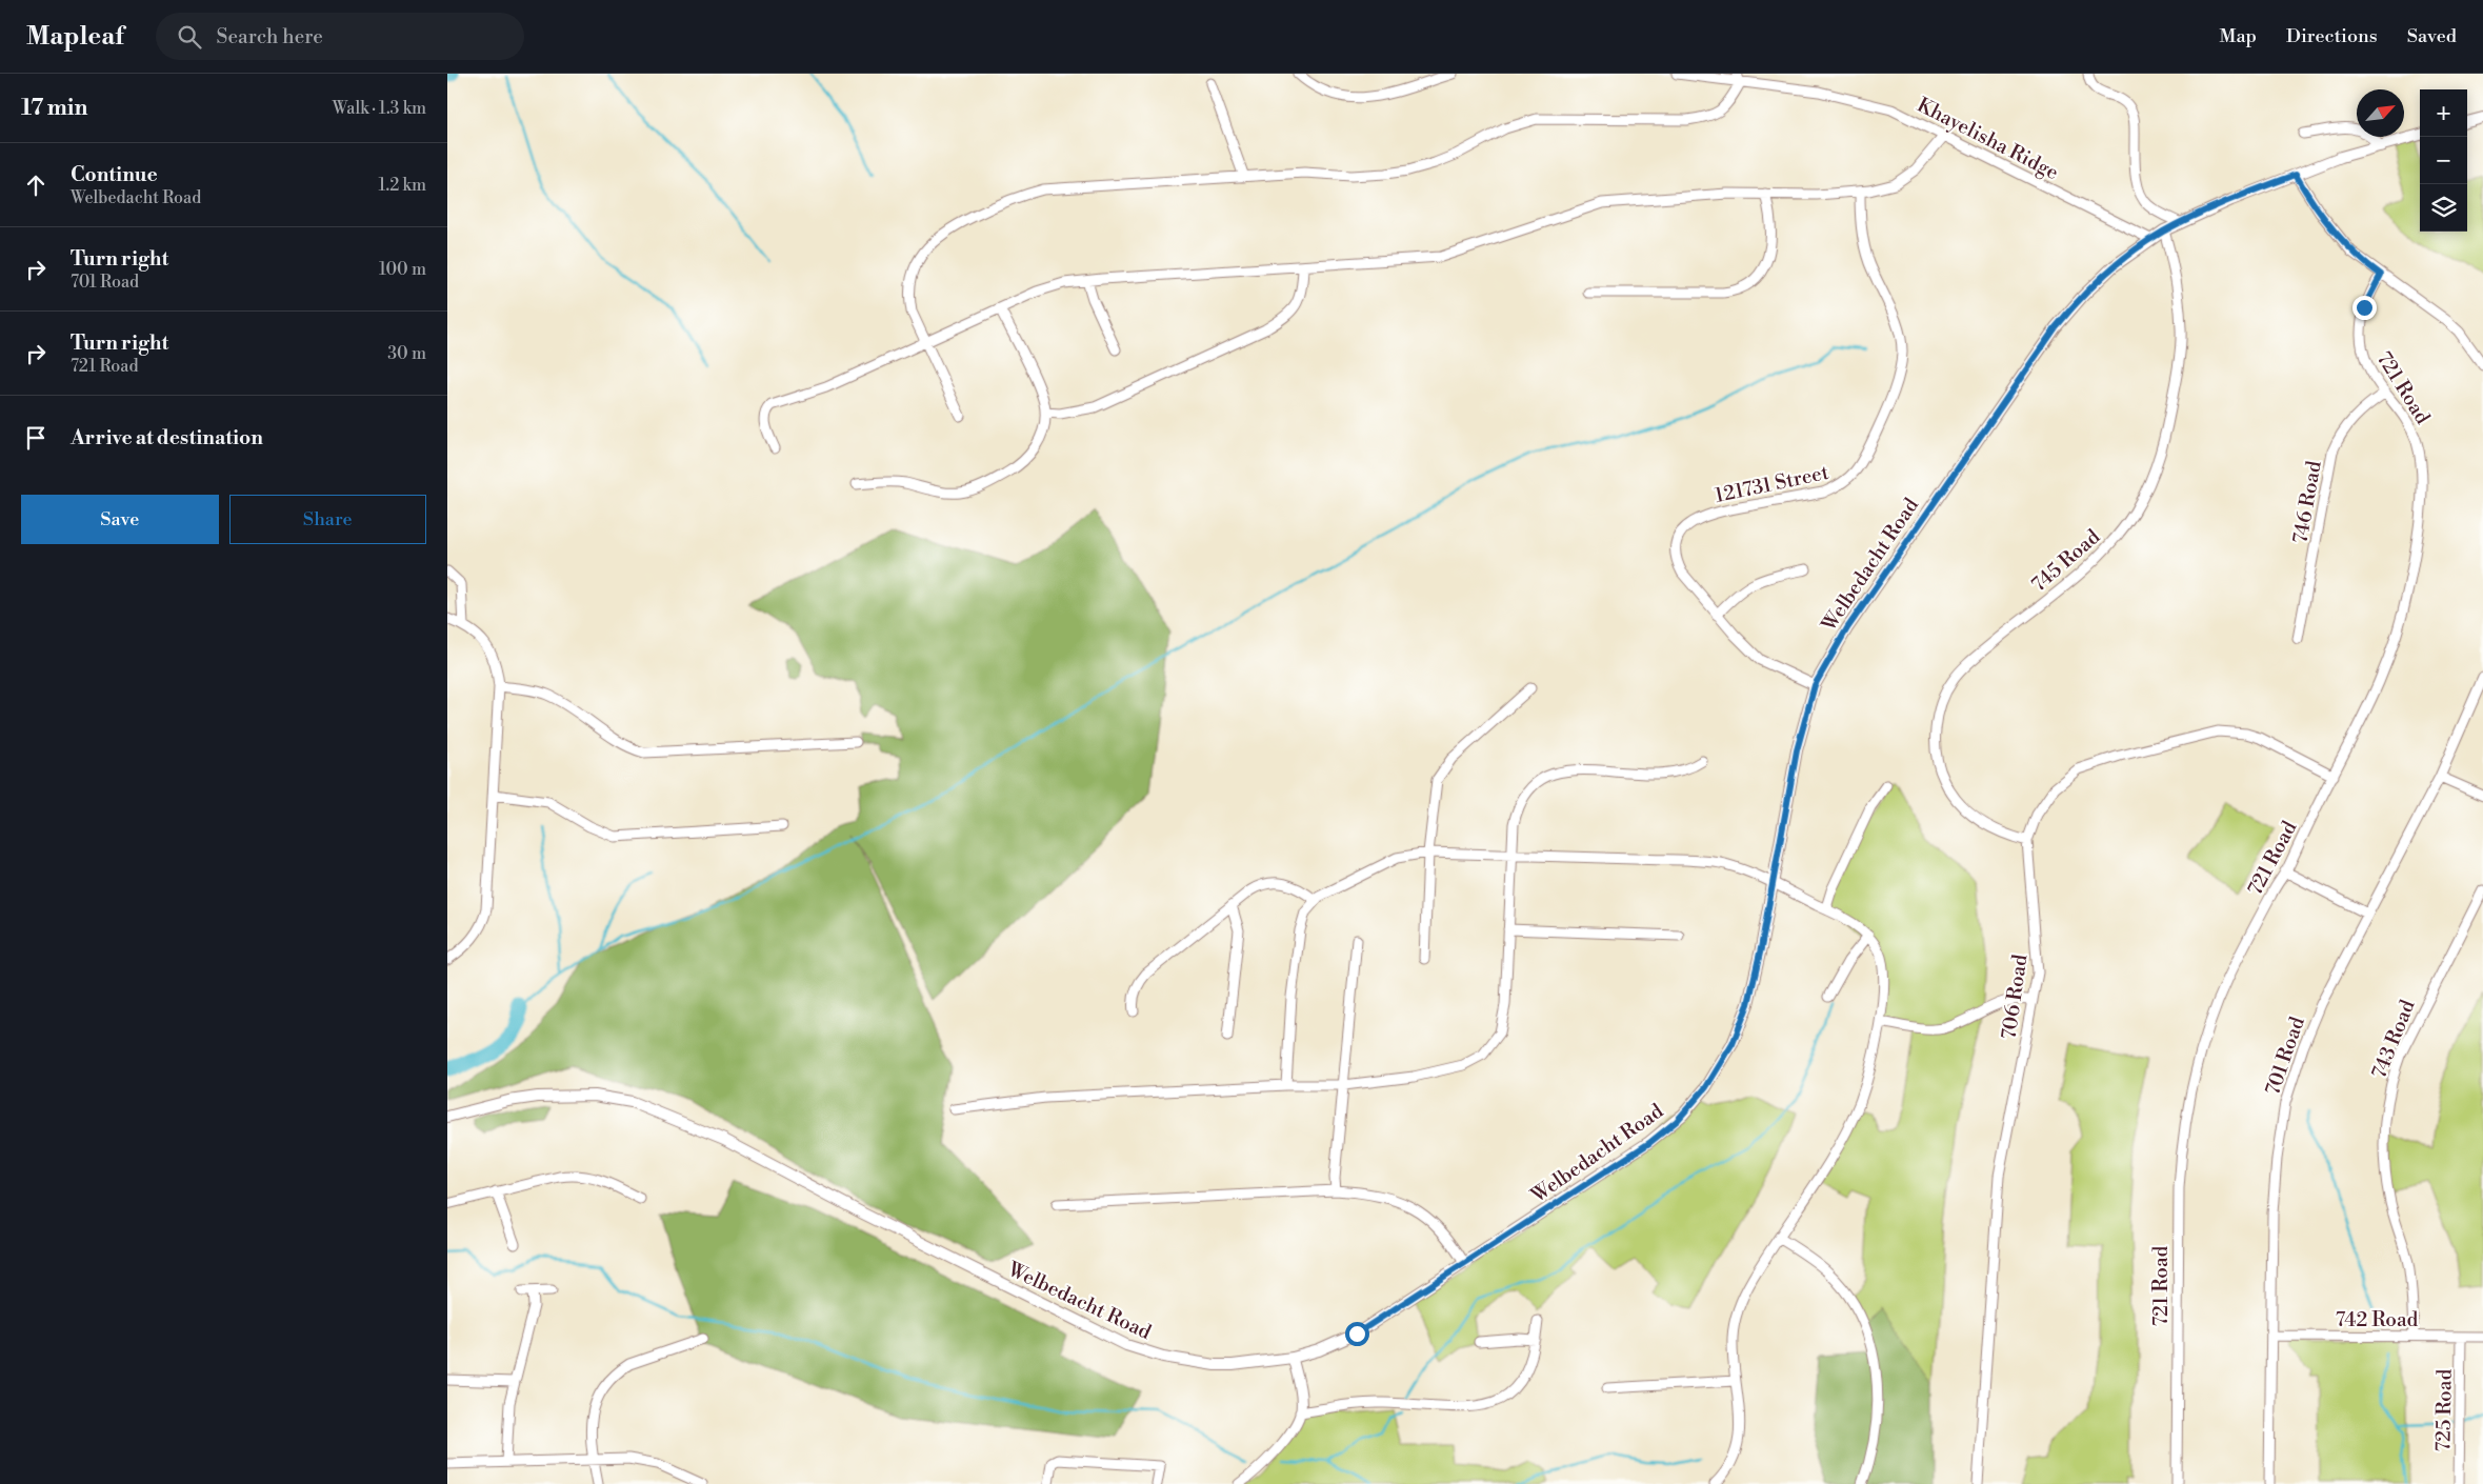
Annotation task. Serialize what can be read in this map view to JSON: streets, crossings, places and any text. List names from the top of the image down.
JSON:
{
  "streets": {
    "street": [
      "Khayelisha Ridge",
      "721 Road",
      "121731 Street",
      "746 Road",
      "745 Road",
      "Welbedacht Road",
      "706 Road",
      "743 Road",
      "701 Road",
      "742 Road",
      "725 Road"
    ]
  },
  "crossings": [
    ["Khayelisha Ridge", "Welbedacht Road"],
    ["721 Road", "746 Road"],
    ["721 Road", "706 Road"],
    ["121731 Street", "Welbedacht Road"],
    ["745 Road", "Welbedacht Road"],
    ["745 Road", "706 Road"],
    ["743 Road", "742 Road"],
    ["701 Road", "742 Road"],
    ["742 Road", "725 Road"]
  ],
  "north": "top right",
  "page": {
    "header": "Mapleaf",
    "search": "Search here",
    "nav": ["Map", "Directions", "Saved"],
    "heading": ["17 min", "Walk · 1.3 km"],
    "map_buttons": ["+", "−"],
    "list": [
      ["Continue", "Welbedacht Road", "1.2 km"],
      ["Turn right", "701 Road", "100 m"],
      ["Turn right", "721 Road", "30 m"],
      "Arrive at destination"
    ],
    "buttons": ["Save", "Share"]
  }
}
